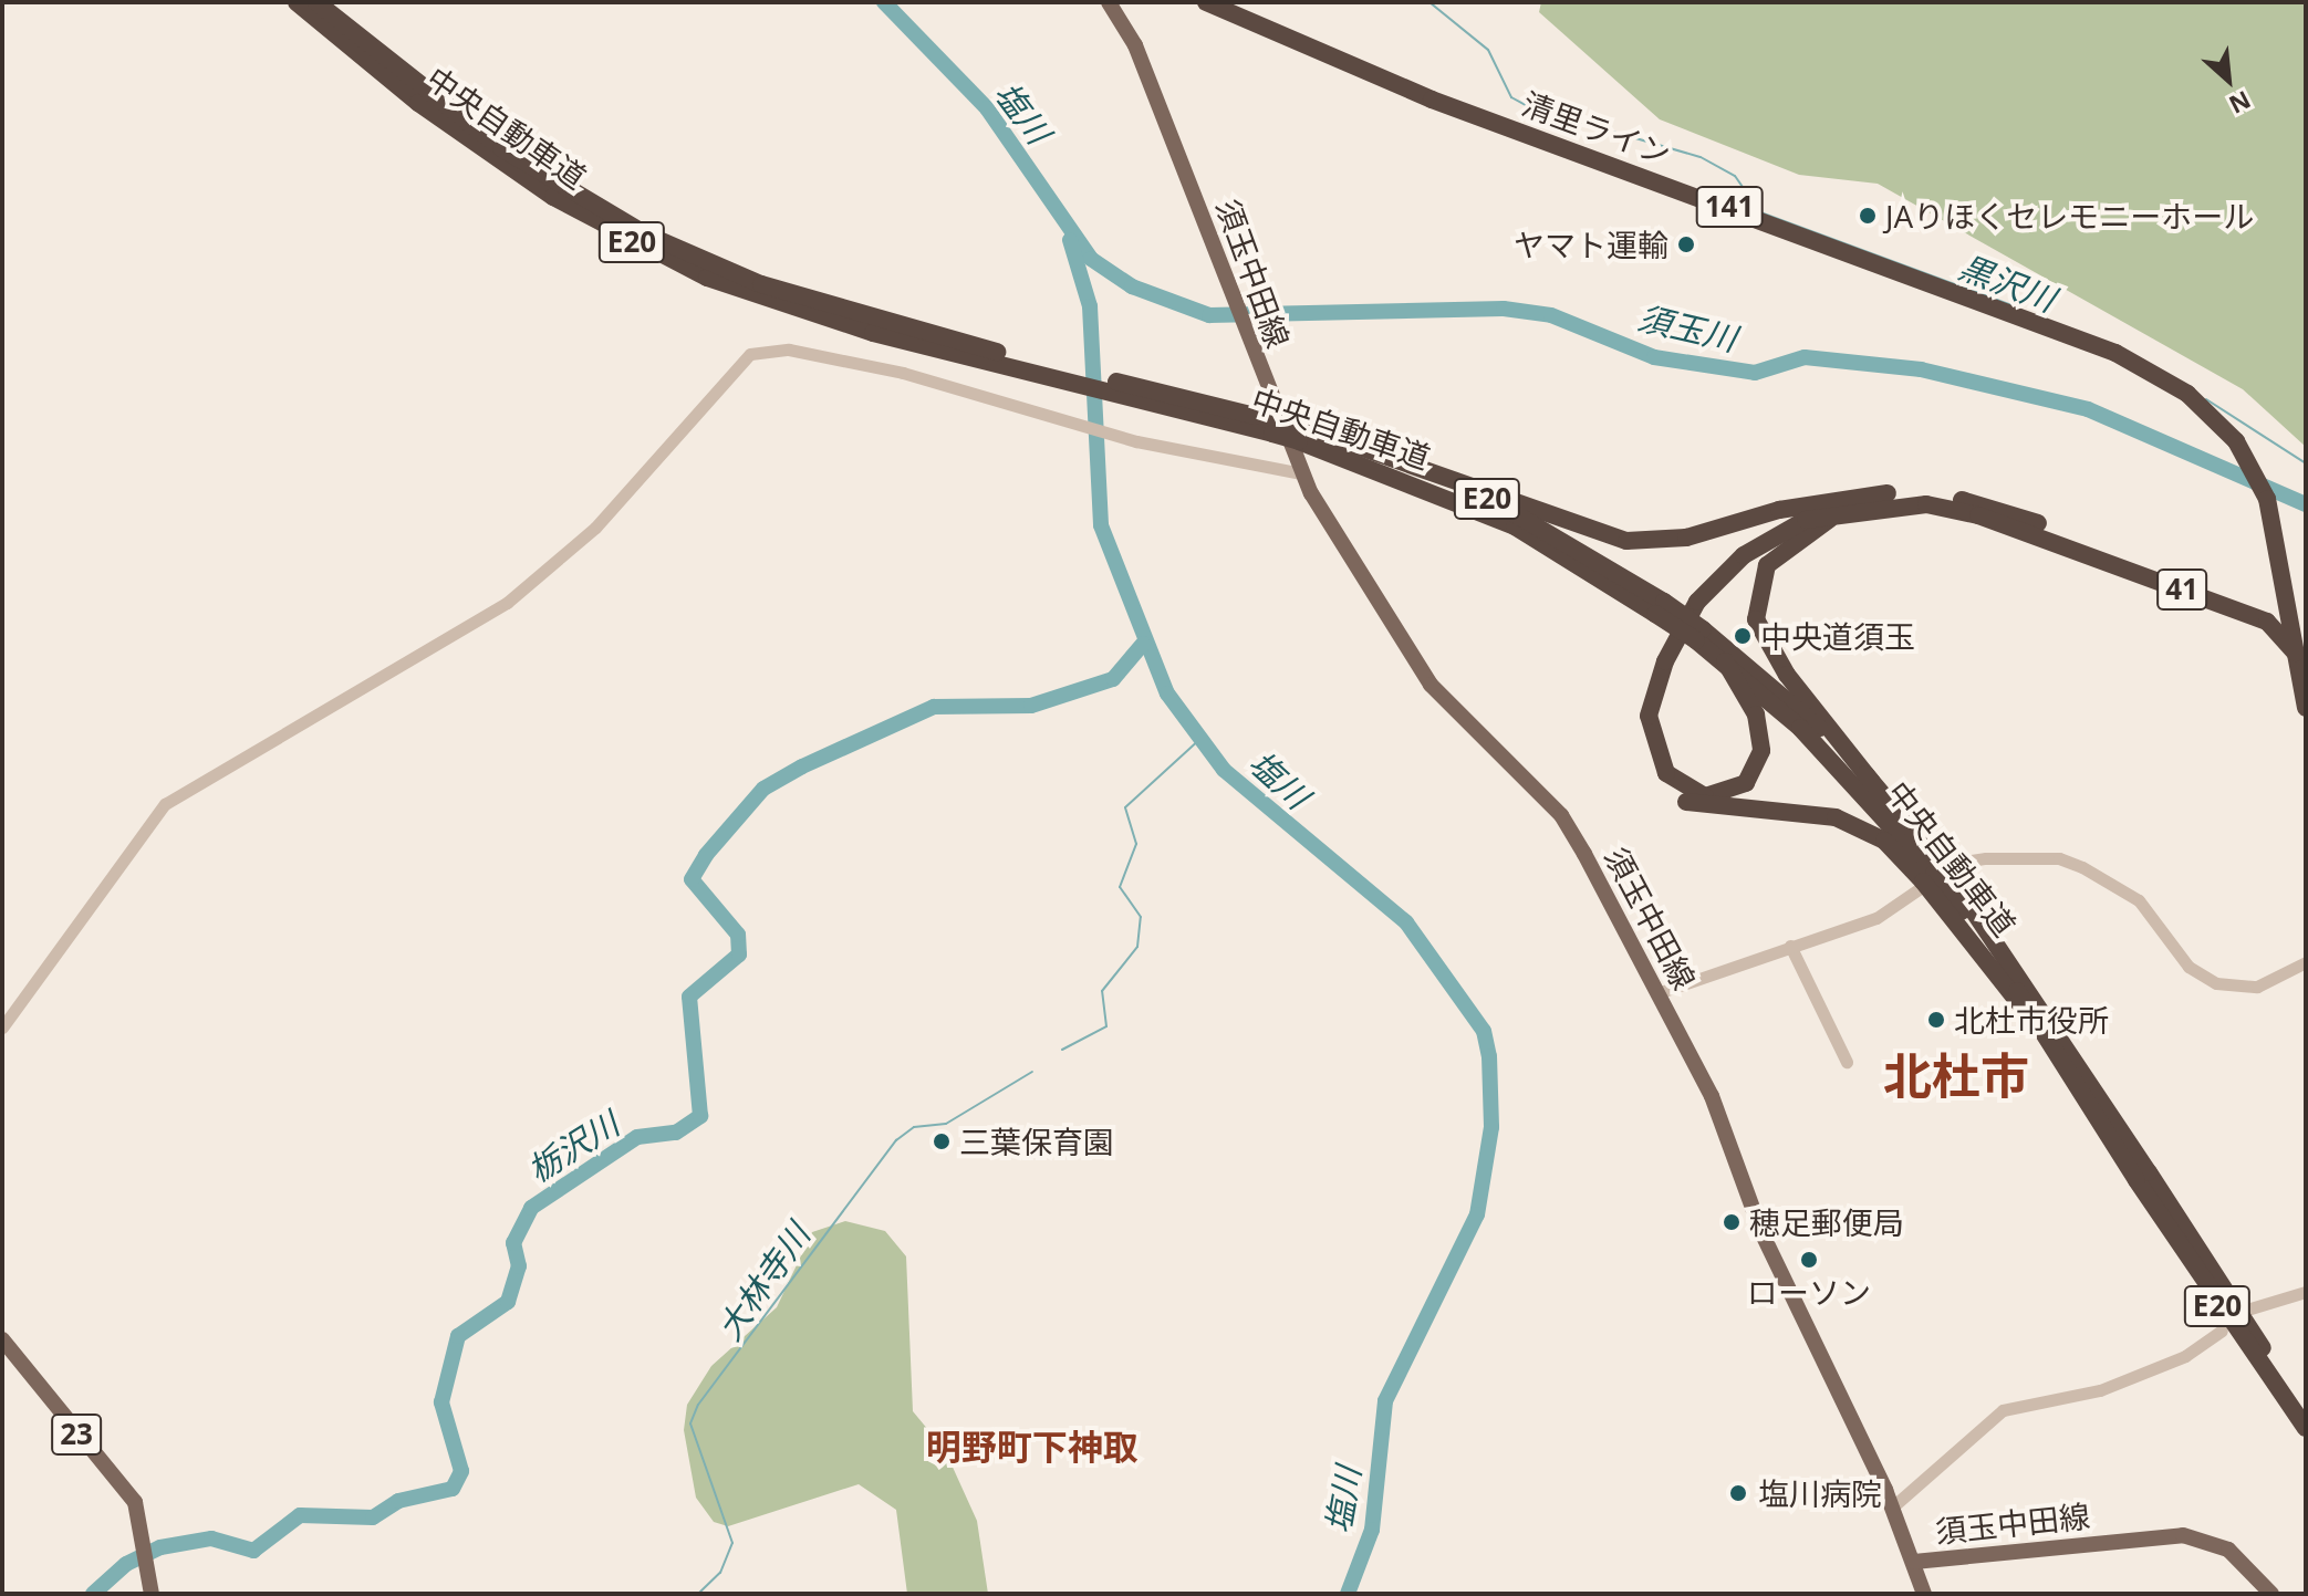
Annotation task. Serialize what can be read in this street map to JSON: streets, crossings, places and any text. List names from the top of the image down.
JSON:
{
  "streets": {
    "highway": [
      "中央自動車道",
      "清里ライン",
      "141",
      "E20",
      "41"
    ],
    "main road": ["須玉中田線", "23"]
  },
  "crossings": [
    ["清里ライン", "41"]
  ],
  "districts": ["北杜市", "明野町下神取"],
  "water": [
    "塩川",
    "黒沢川",
    "須玉川",
    "栃沢川",
    "大林寺川"
  ],
  "places": [
    "JAりほくセレモニーホール",
    "ヤマト運輸",
    "中央道須玉",
    "北杜市役所",
    "三葉保育園",
    "穂足郵便局",
    "ローソン",
    "塩川病院"
  ],
  "north": "bottom right"
}
